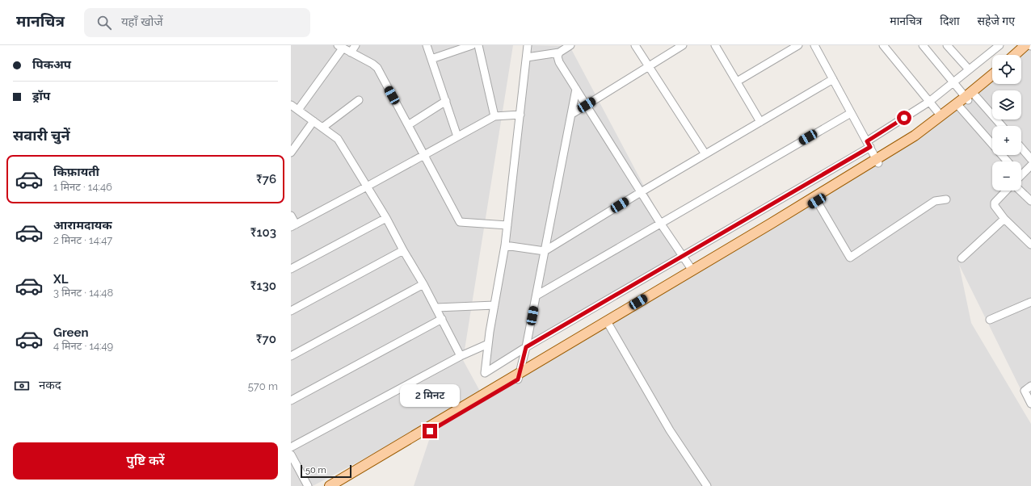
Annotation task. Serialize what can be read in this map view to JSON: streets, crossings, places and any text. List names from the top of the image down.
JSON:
{
  "scale_bar": "50 m",
  "page": {
    "header": "मानचित्र",
    "search": "यहाँ खोजें",
    "nav": ["मानचित्र", "दिशा", "सहेजे गए"],
    "banner": ["पिकअप", "ड्रॉप"],
    "map_buttons": ["+", "−"],
    "heading": "सवारी चुनें",
    "list": [
      {
        "name": "किफ़ायती",
        "note": "1 मिनट · 14:46",
        "value": "₹76"
      },
      {
        "name": "आरामदायक",
        "note": "2 मिनट · 14:47",
        "value": "₹103"
      },
      {
        "name": "XL",
        "note": "3 मिनट · 14:48",
        "value": "₹130"
      },
      {
        "name": "Green",
        "note": "4 मिनट · 14:49",
        "value": "₹70"
      }
    ],
    "pay": ["नकद", "570 m"],
    "bubble": "2 मिनट",
    "buttons": "पुष्टि करें",
    "scale": "50 m"
  }
}
